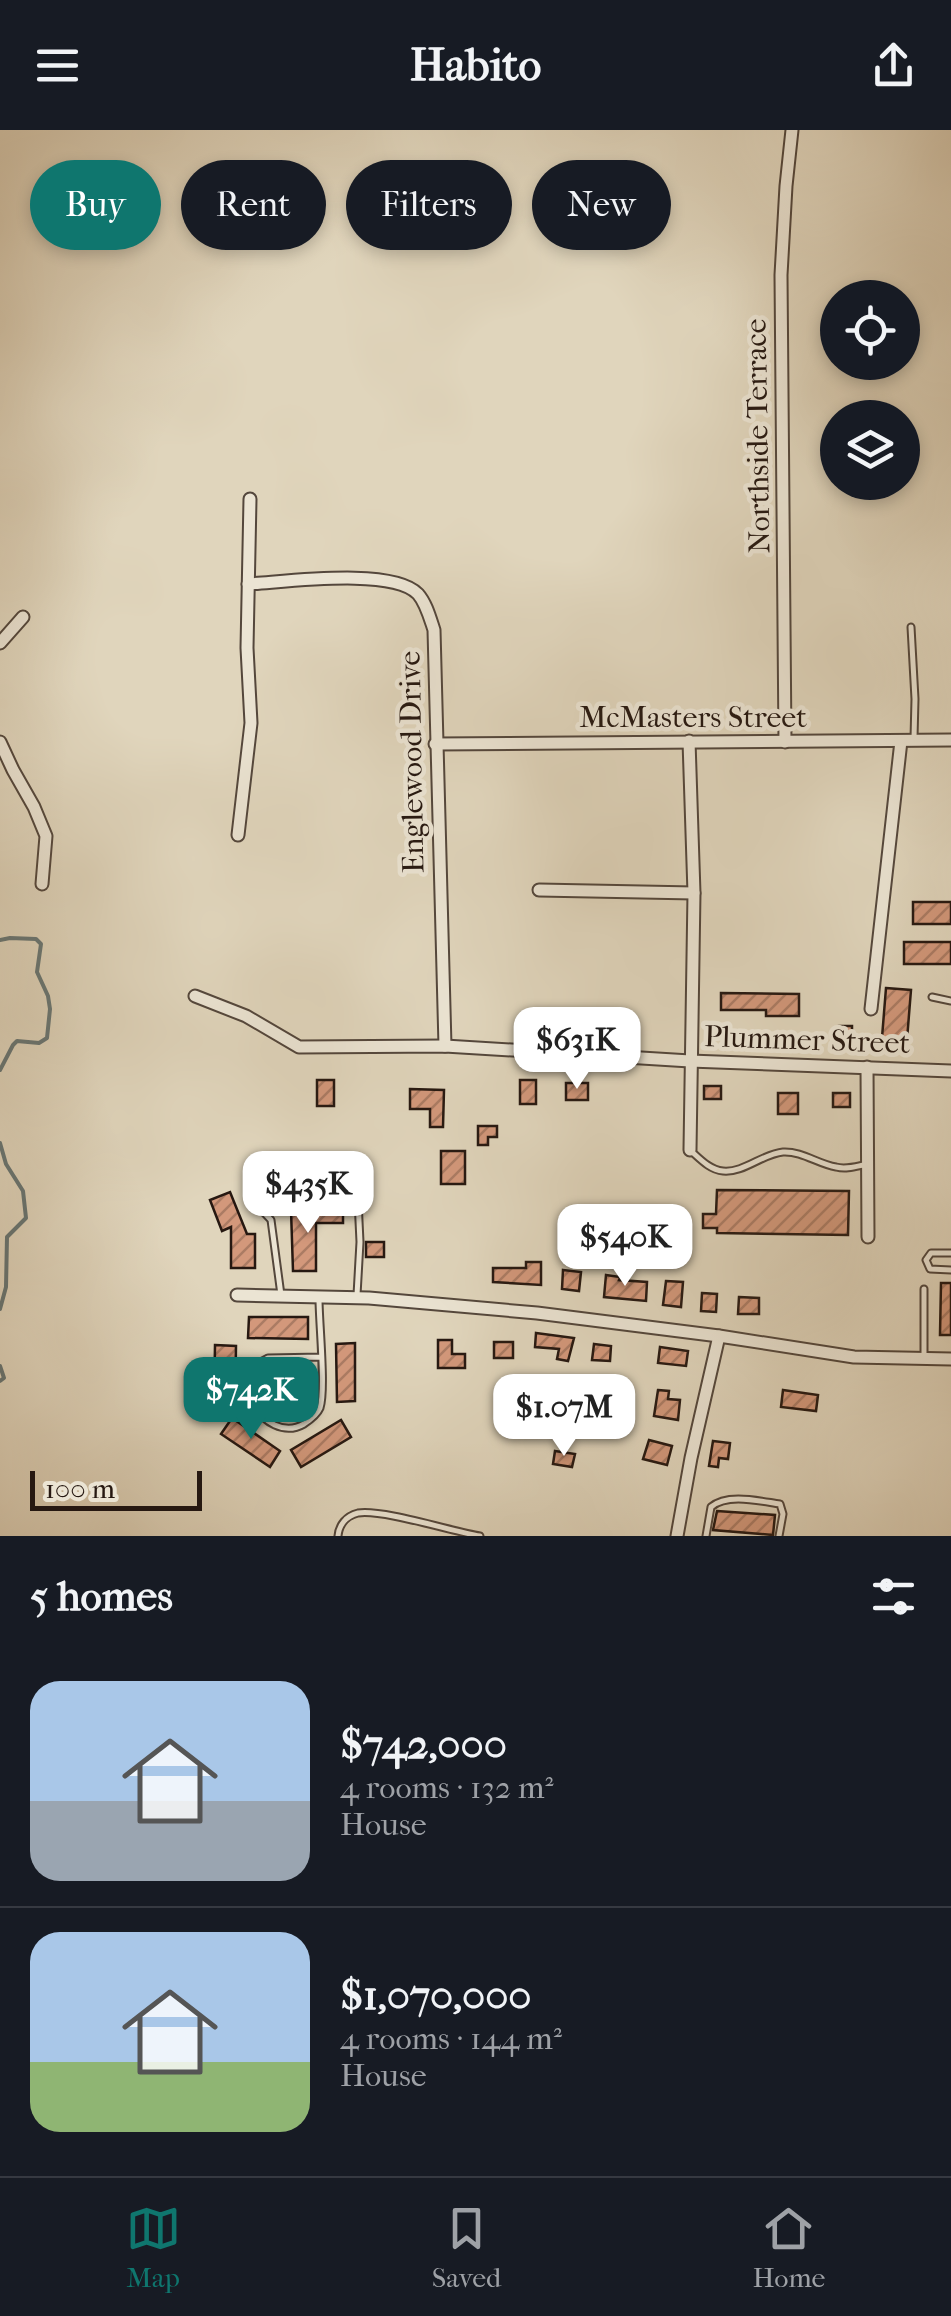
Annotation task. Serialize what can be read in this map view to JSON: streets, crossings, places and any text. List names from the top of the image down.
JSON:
{
  "streets": {
    "street": [
      "Northside Terrace",
      "McMasters Street",
      "Englewood Drive",
      "Plummer Street"
    ]
  },
  "crossings": [
    ["Northside Terrace", "McMasters Street"],
    ["McMasters Street", "Englewood Drive"],
    ["Englewood Drive", "Plummer Street"]
  ],
  "scale_bar": "100 m",
  "page": {
    "header": "Habito",
    "chip": [
      "Buy",
      "Rent",
      "Filters",
      "New"
    ],
    "price": [
      "$631K",
      "$435K",
      "$540K",
      "$742K",
      "$1.07M"
    ],
    "scale": "100 m",
    "heading": "5 homes",
    "list": [
      {
        "name": "$742,000",
        "note": "4 rooms · 132 m² · House"
      },
      {
        "name": "$1,070,000",
        "note": "4 rooms · 144 m² · House"
      }
    ],
    "tabs": ["Map", "Saved", "Home"]
  }
}
